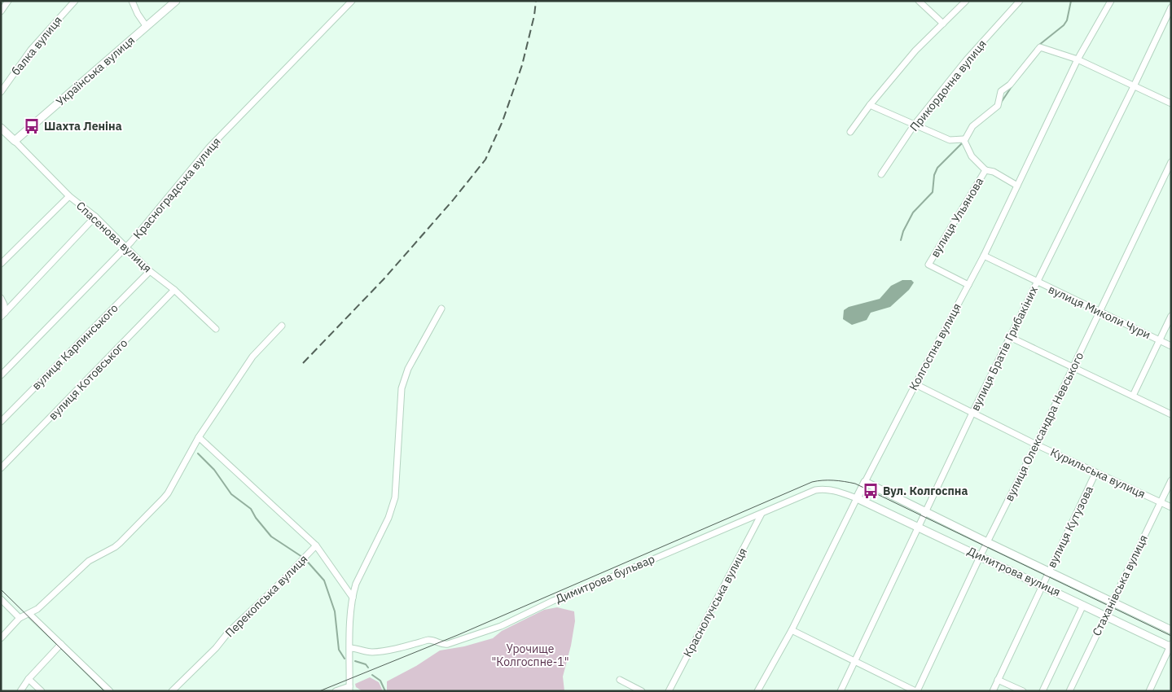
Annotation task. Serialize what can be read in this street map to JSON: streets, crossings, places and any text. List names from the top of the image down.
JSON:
{
  "streets": {
    "street": [
      "балка вулиця",
      "Українська вулиця",
      "Прикордонна вулиця",
      "Красноградська вулиця",
      "вулиця Ульянова",
      "Спасенова вулиця",
      "вулиця Миколи Чури",
      "вулиця Карпинського",
      "Колгоспна вулиця",
      "вулиця Братів Грибакіних",
      "вулиця Котовського",
      "вулиця Олександра Невського",
      "Курильська вулиця",
      "вулиця Кутузова",
      "Димитрова вулиця",
      "Димитрова бульвар",
      "Стаханівська вулиця",
      "Перекопська вулиця",
      "Краснолучська вулиця"
    ]
  },
  "crossings": [
    ["Українська вулиця", "Спасенова вулиця"],
    ["Красноградська вулиця", "Спасенова вулиця"],
    ["вулиця Ульянова", "Колгоспна вулиця"],
    ["Спасенова вулиця", "вулиця Карпинського"],
    ["Спасенова вулиця", "вулиця Котовського"],
    ["вулиця Миколи Чури", "Колгоспна вулиця"],
    ["вулиця Миколи Чури", "вулиця Братів Грибакіних"],
    ["вулиця Миколи Чури", "вулиця Олександра Невського"],
    ["Колгоспна вулиця", "Курильська вулиця"],
    ["Колгоспна вулиця", "Димитрова вулиця"],
    ["Колгоспна вулиця", "Димитрова бульвар"],
    ["вулиця Братів Грибакіних", "Курильська вулиця"],
    ["вулиця Братів Грибакіних", "Димитрова вулиця"],
    ["вулиця Олександра Невського", "Курильська вулиця"],
    ["вулиця Олександра Невського", "Димитрова вулиця"],
    ["Курильська вулиця", "вулиця Кутузова"],
    ["Курильська вулиця", "Стаханівська вулиця"],
    ["вулиця Кутузова", "Димитрова вулиця"],
    ["Димитрова вулиця", "Димитрова бульвар"],
    ["Димитрова вулиця", "Стаханівська вулиця"],
    ["Димитрова бульвар", "Краснолучська вулиця"]
  ],
  "parks": ["Урочище \"Колгоспне-1\""],
  "places": {
    "bus stop": ["Шахта Леніна", "Вул. Колгоспна"]
  }
}
